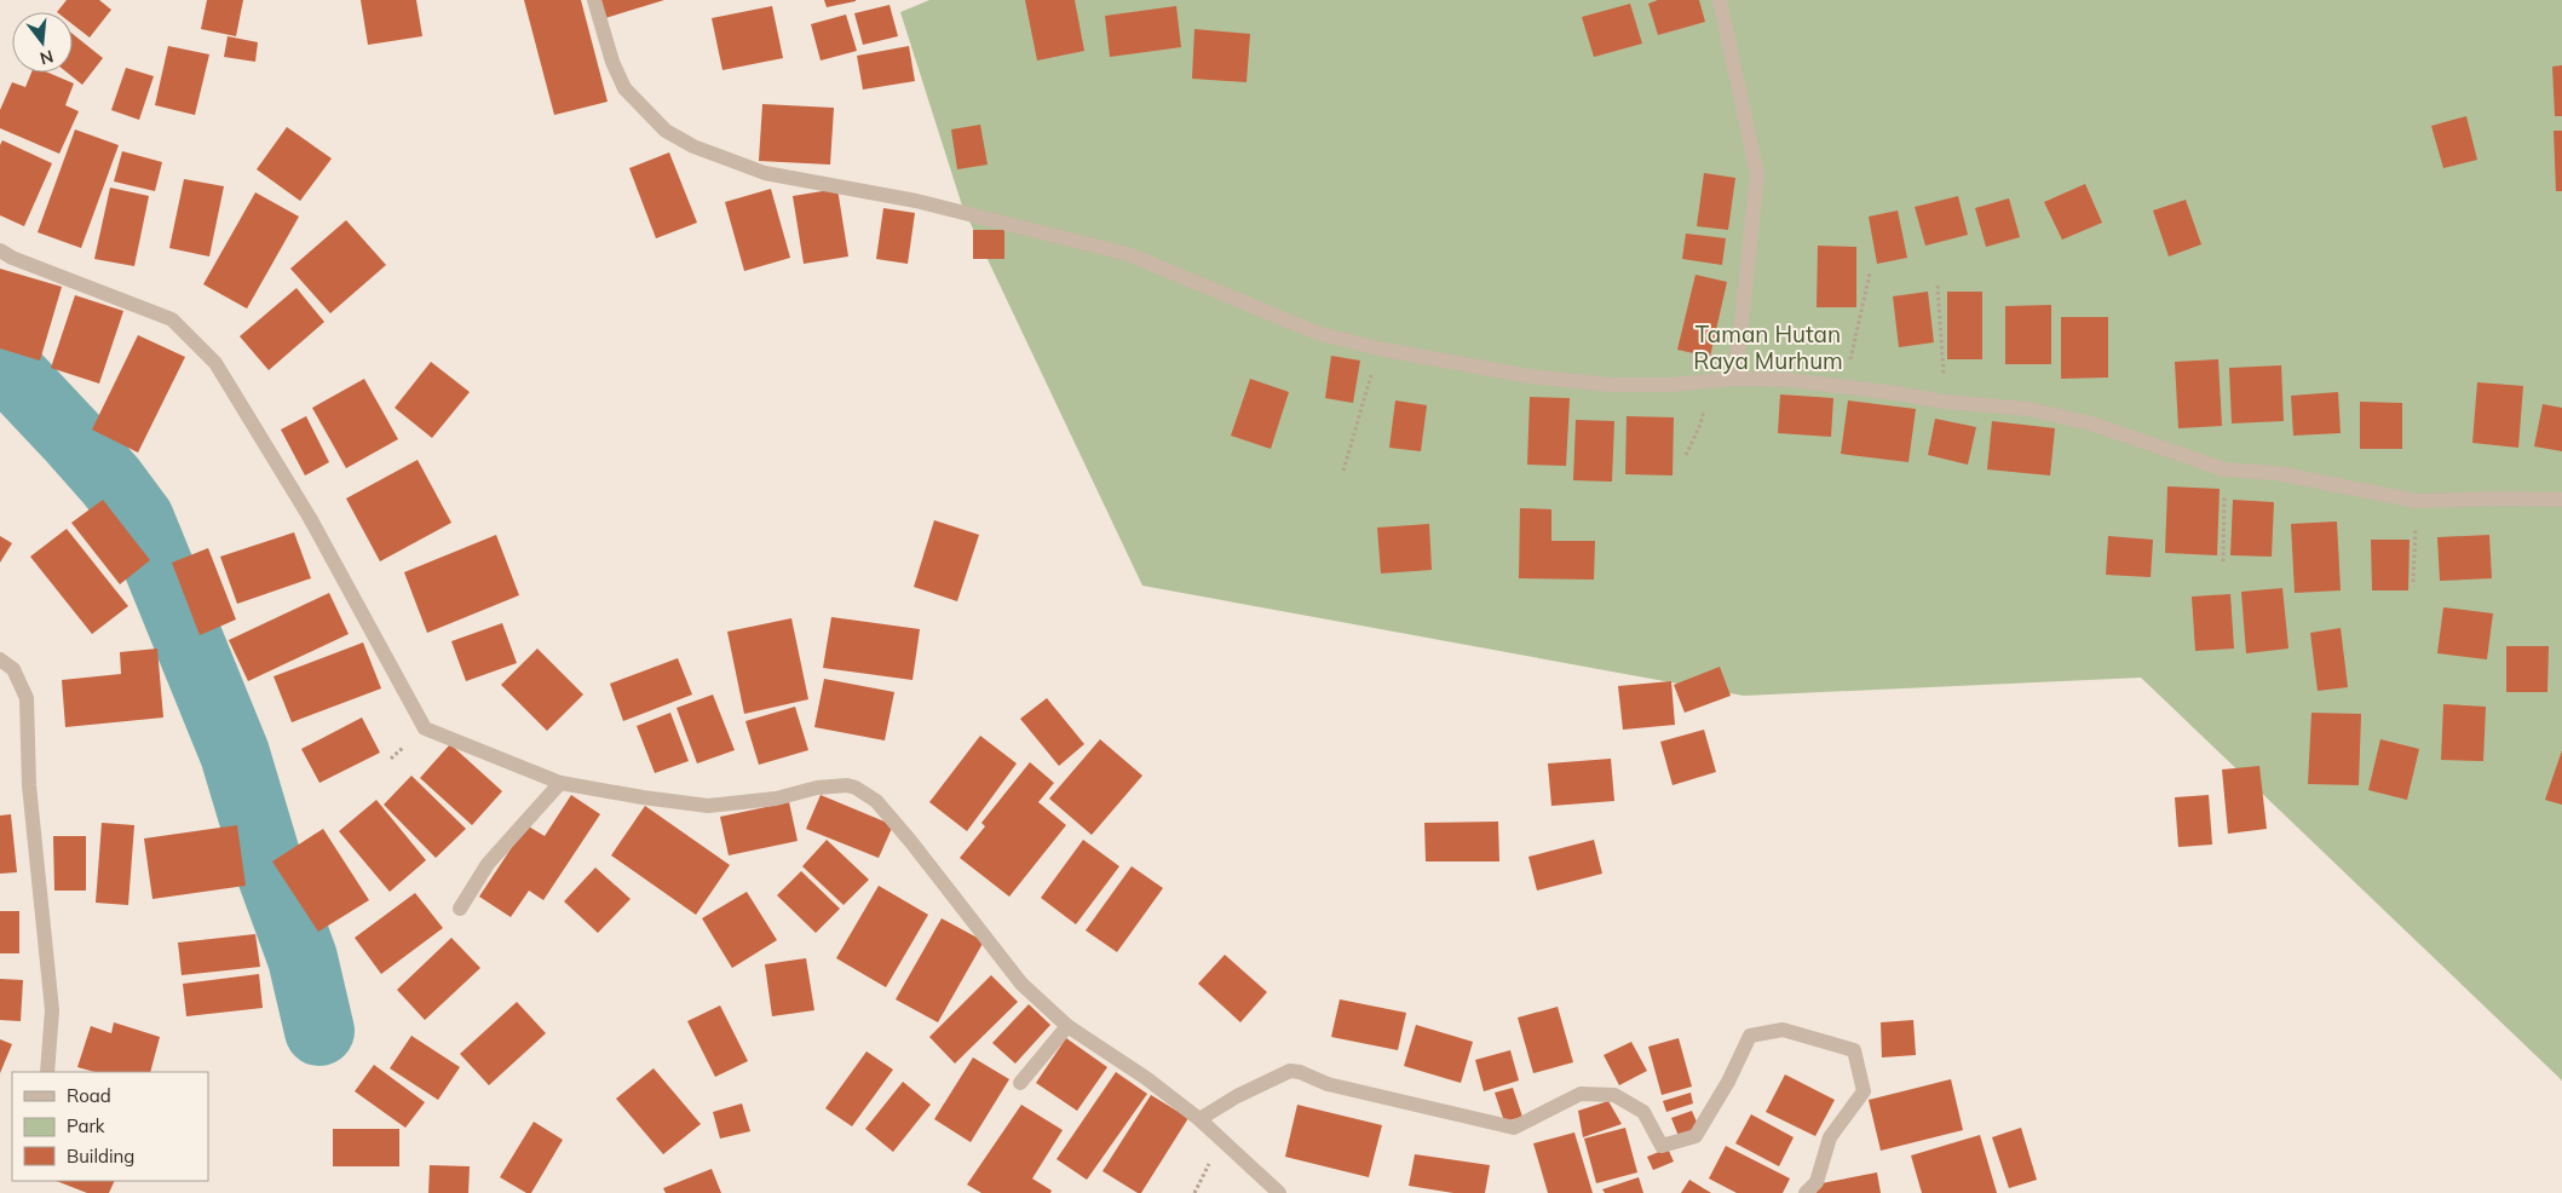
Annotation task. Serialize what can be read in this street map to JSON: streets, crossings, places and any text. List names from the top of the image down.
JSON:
{
  "parks": ["Taman Hutan Raya Murhum"],
  "legend": ["Road", "Park", "Building"],
  "north": "bottom"
}
